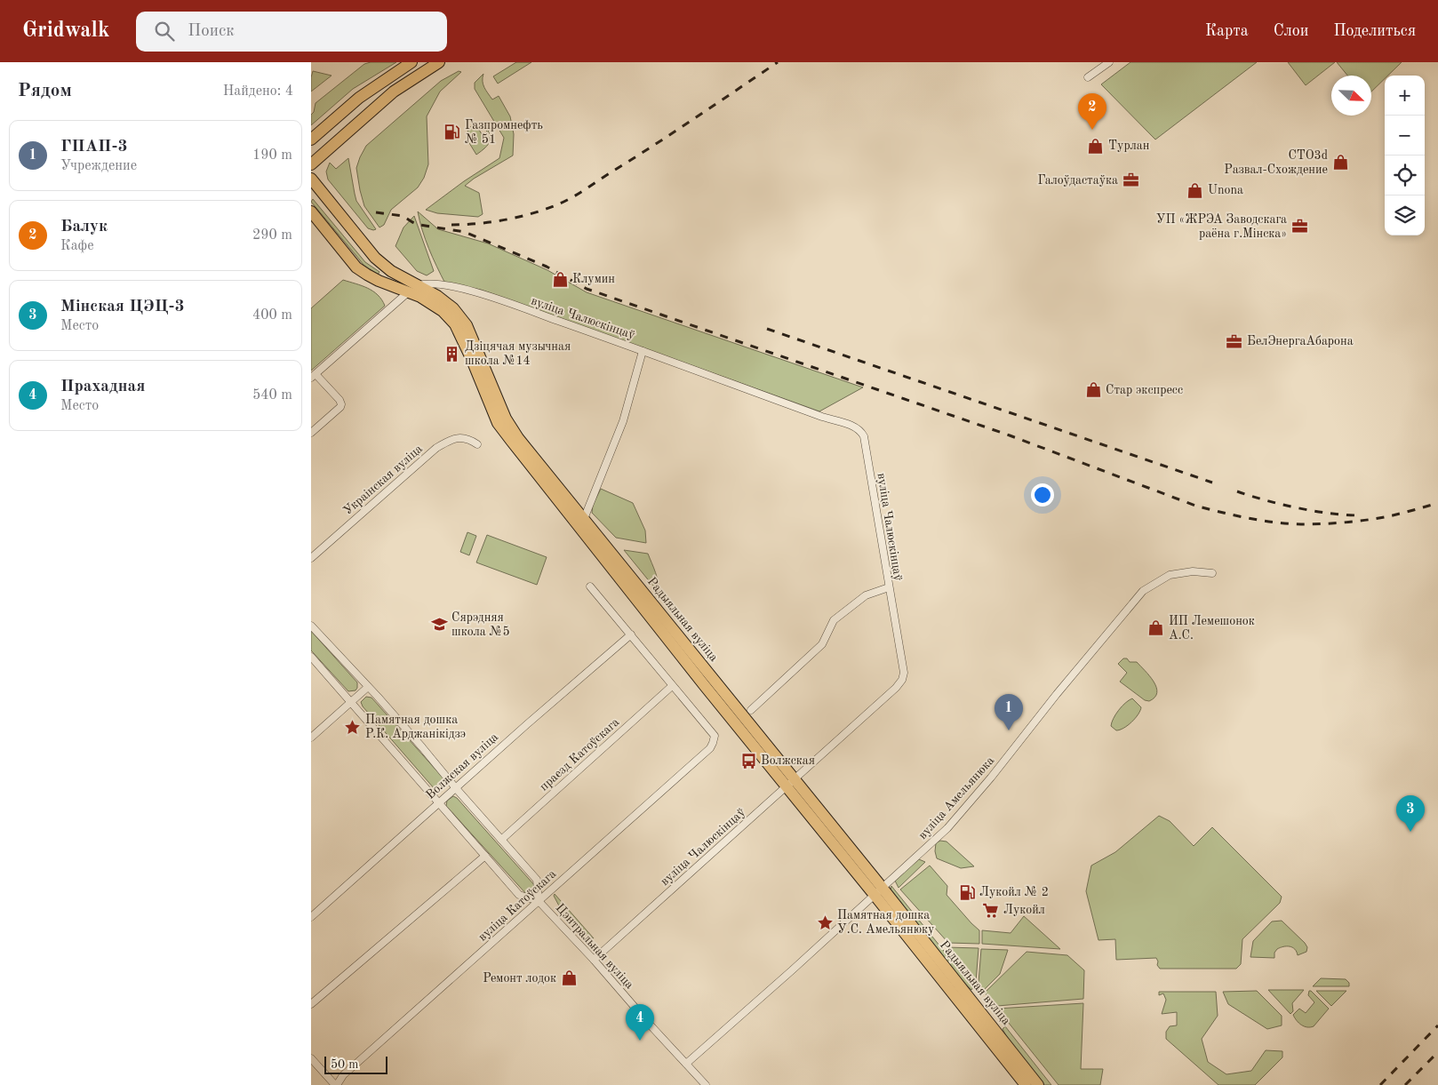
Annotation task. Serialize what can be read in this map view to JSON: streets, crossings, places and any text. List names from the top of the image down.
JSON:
{
  "streets": {
    "main road": ["Радыяльная вуліца"],
    "street": [
      "вуліца Чалюскінцаў",
      "Украінская вуліца",
      "праезд Катоўскага",
      "Волжская вуліца",
      "вуліца Амельянюка",
      "вуліца Катоўскага",
      "Цэнтральная вуліца"
    ]
  },
  "crossings": [
    ["вуліца Чалюскінцаў", "Радыяльная вуліца"],
    ["вуліца Чалюскінцаў", "Цэнтральная вуліца"],
    ["Радыяльная вуліца", "вуліца Амельянюка"],
    ["праезд Катоўскага", "вуліца Катоўскага"],
    ["праезд Катоўскага", "Цэнтральная вуліца"],
    ["Волжская вуліца", "Цэнтральная вуліца"],
    ["вуліца Амельянюка", "Цэнтральная вуліца"],
    ["вуліца Катоўскага", "Цэнтральная вуліца"]
  ],
  "places": {
    "fuel station": ["Газпромнефть № 51", "Лукойл № 2"],
    "shop": [
      "Турлан",
      "СТО3d Развал-Схождение",
      "Unona",
      "Клумин",
      "Стар экспресс",
      "ИП Лемешонок А.С.",
      "Ремонт лодок"
    ],
    "office": ["Галоўдастаўка", "УП «ЖРЭА Заводскага раёна г.Мінска»", "БелЭнергаАбарона"],
    "building": ["Дзіцячая музычная школа №14"],
    "school or university": ["Сярэдняя школа №5"],
    "place": ["Памятная дошка Р.К. Арджанікідзэ", "Памятная дошка У.С. Амельянюку"],
    "bus stop": ["Волжская"],
    "supermarket": ["Лукойл"]
  },
  "scale_bar": "50 m",
  "north": "bottom right",
  "page": {
    "header": "Gridwalk",
    "search": "Поиск",
    "nav": ["Карта", "Слои", "Поделиться"],
    "heading": ["Рядом", "Найдено: 4"],
    "map_buttons": ["+", "−"],
    "pins": [
      "2",
      "1",
      "3",
      "4"
    ],
    "list": [
      {
        "mark": "1",
        "name": "ГПАП-3",
        "note": "Учреждение",
        "value": "190 m"
      },
      {
        "mark": "2",
        "name": "Балук",
        "note": "Кафе",
        "value": "290 m"
      },
      {
        "mark": "3",
        "name": "Мінская ЦЭЦ-3",
        "note": "Место",
        "value": "400 m"
      },
      {
        "mark": "4",
        "name": "Прахадная",
        "note": "Место",
        "value": "540 m"
      }
    ],
    "scale": "50 m"
  }
}
